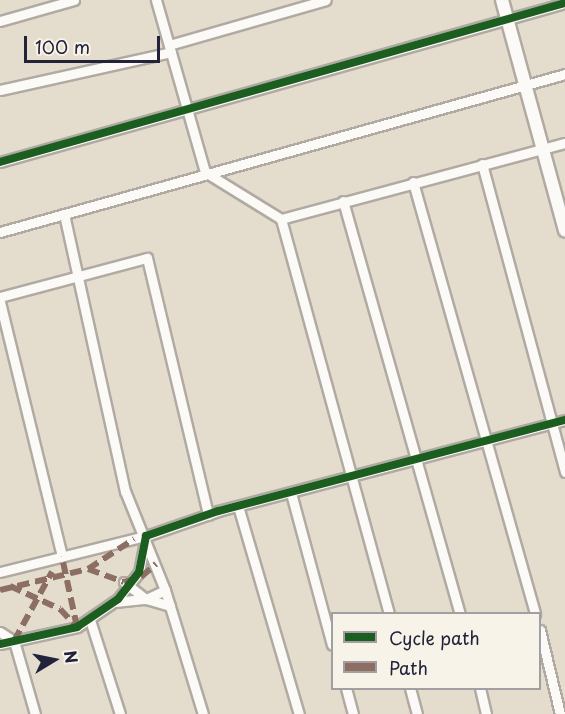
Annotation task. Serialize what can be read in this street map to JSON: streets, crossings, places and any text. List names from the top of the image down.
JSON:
{
  "legend": ["Cycle path", "Path"],
  "scale_bar": "100 m",
  "north": "right"
}
